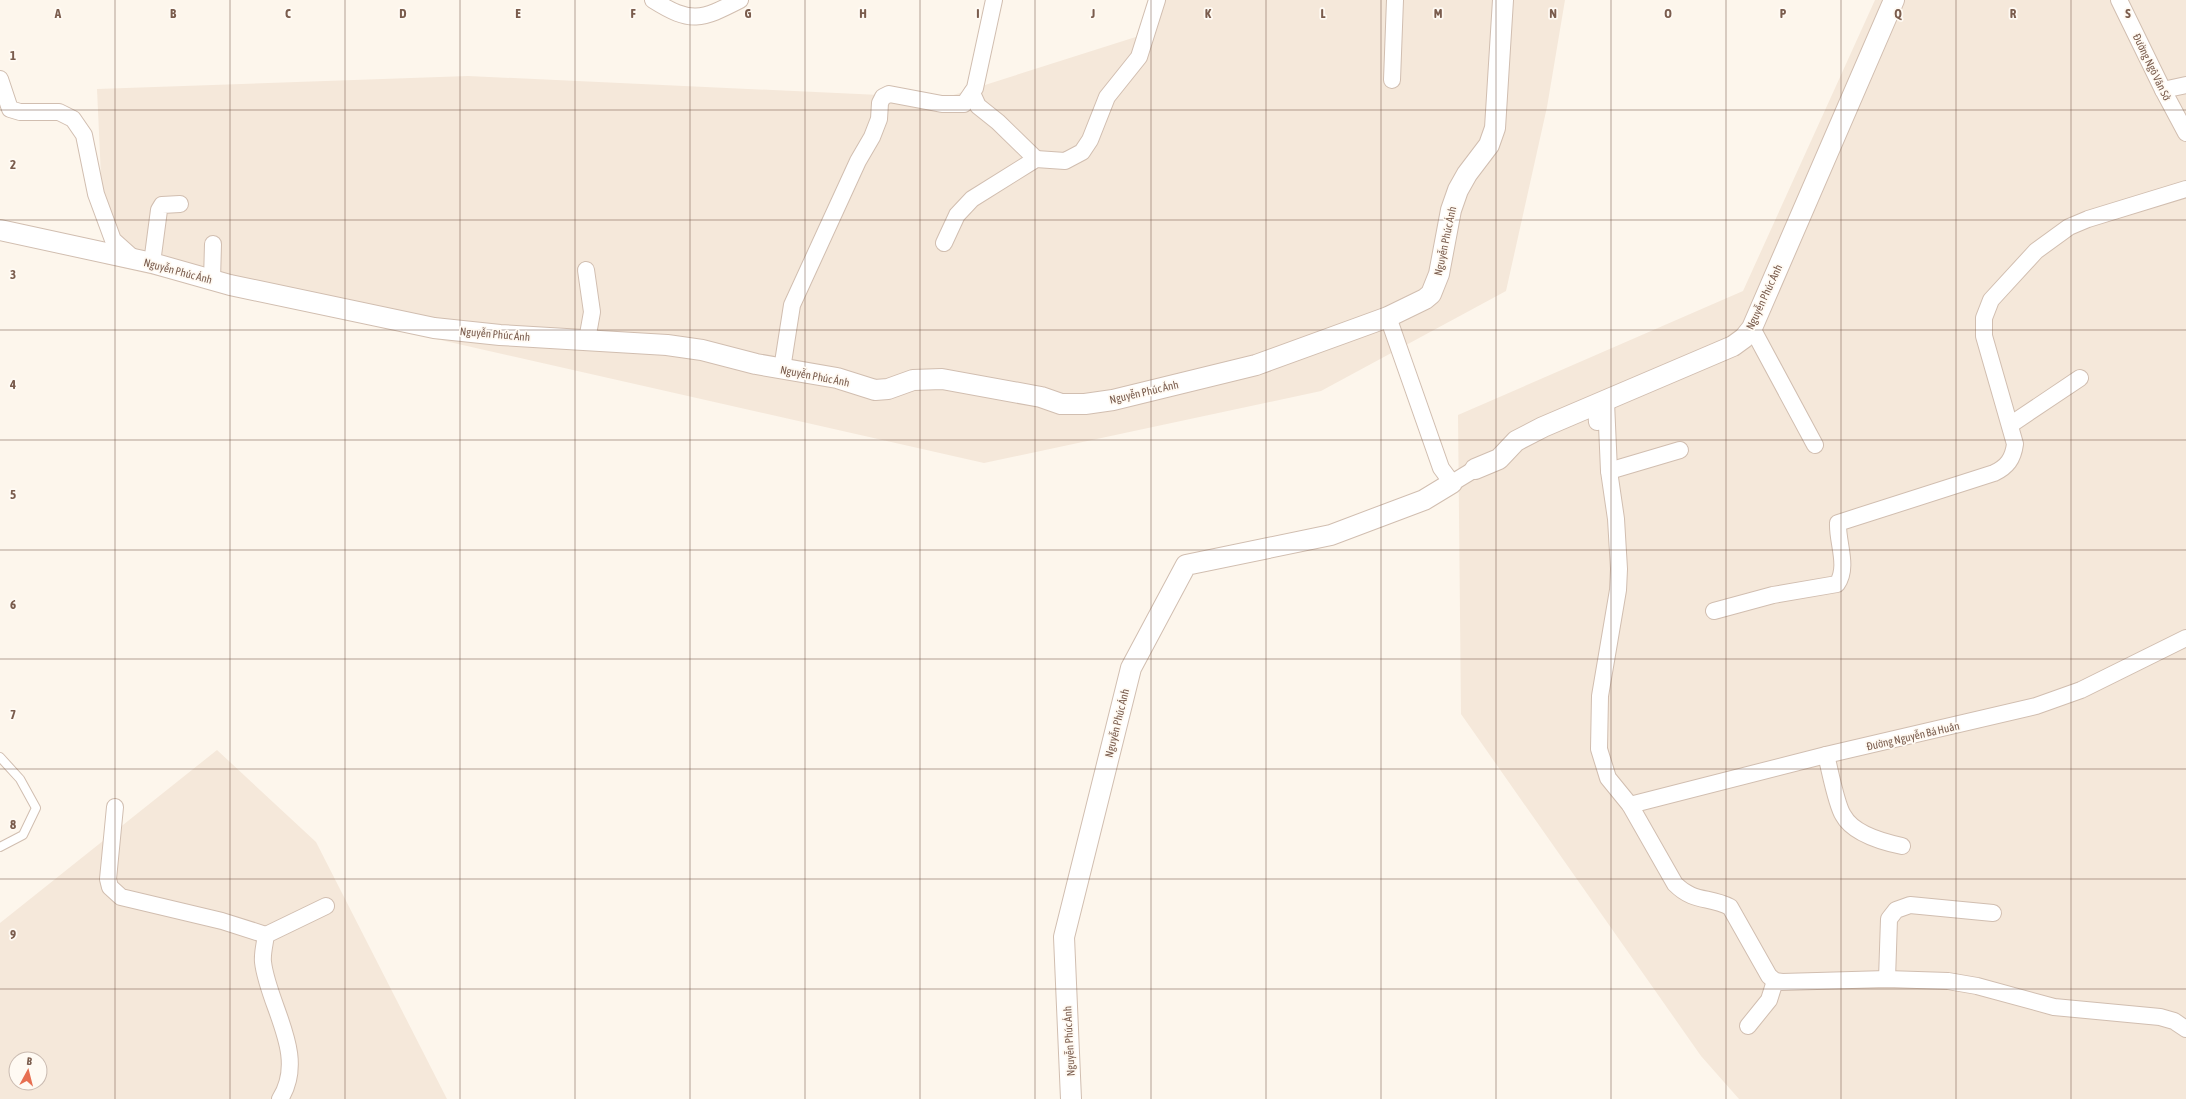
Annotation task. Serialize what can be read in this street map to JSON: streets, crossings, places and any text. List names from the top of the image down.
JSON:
{
  "streets": {
    "street": ["Đường Ngô Văn Sở", "Nguyễn Phúc Ánh", "Đường Nguyễn Bá Huân"]
  },
  "north": "top",
  "grid": {
    "columns": [
      "A",
      "B",
      "C",
      "D",
      "E",
      "F",
      "G",
      "H",
      "I",
      "J",
      "K",
      "L",
      "M",
      "N",
      "O",
      "P",
      "Q",
      "R",
      "S"
    ],
    "rows": [
      "1",
      "2",
      "3",
      "4",
      "5",
      "6",
      "7",
      "8",
      "9"
    ]
  }
}
